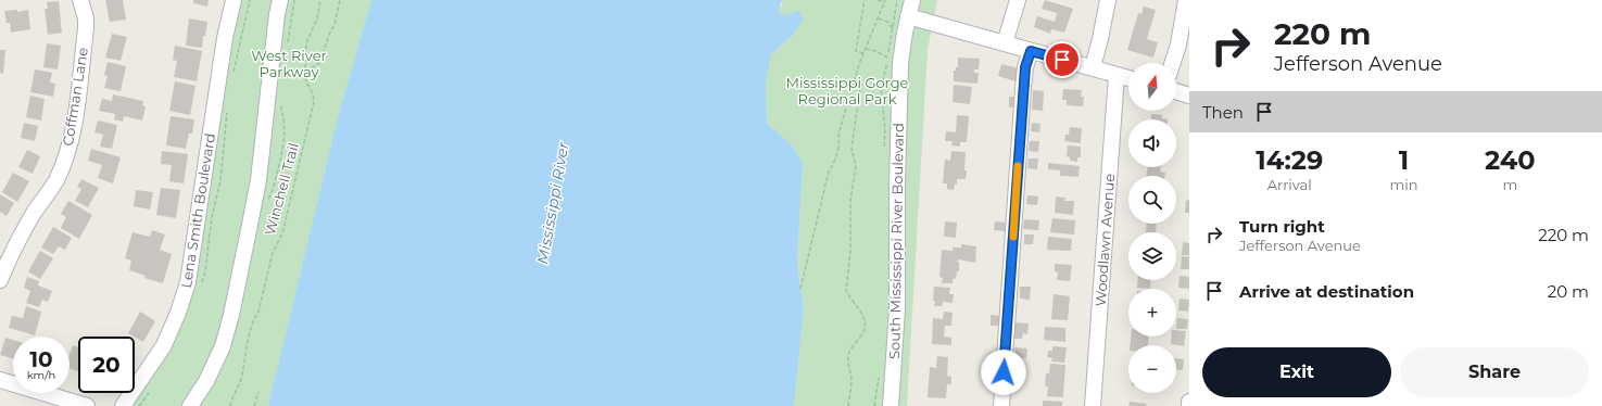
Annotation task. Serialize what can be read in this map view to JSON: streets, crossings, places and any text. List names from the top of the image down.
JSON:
{
  "streets": {
    "street": [
      "Coffman Lane",
      "Lena Smith Boulevard",
      "Woodlawn Avenue",
      "South Mississippi River Boulevard"
    ],
    "path": ["Winchell Trail"]
  },
  "water": ["Mississippi River"],
  "parks": ["West River Parkway", "Mississippi Gorge Regional Park"],
  "north": "top",
  "page": {
    "turn": ["220 m", "Jefferson Avenue"],
    "map_buttons": ["+", "−"],
    "then": "Then",
    "eta": [
      "14:29",
      "Arrival",
      "1",
      "min",
      "240",
      "m"
    ],
    "list": [
      {
        "name": "Turn right",
        "note": "Jefferson Avenue",
        "value": "220 m"
      },
      {
        "name": "Arrive at destination",
        "value": "20 m"
      }
    ],
    "speed": "10 km/h",
    "limit": "20",
    "buttons": ["Exit", "Share"]
  }
}
